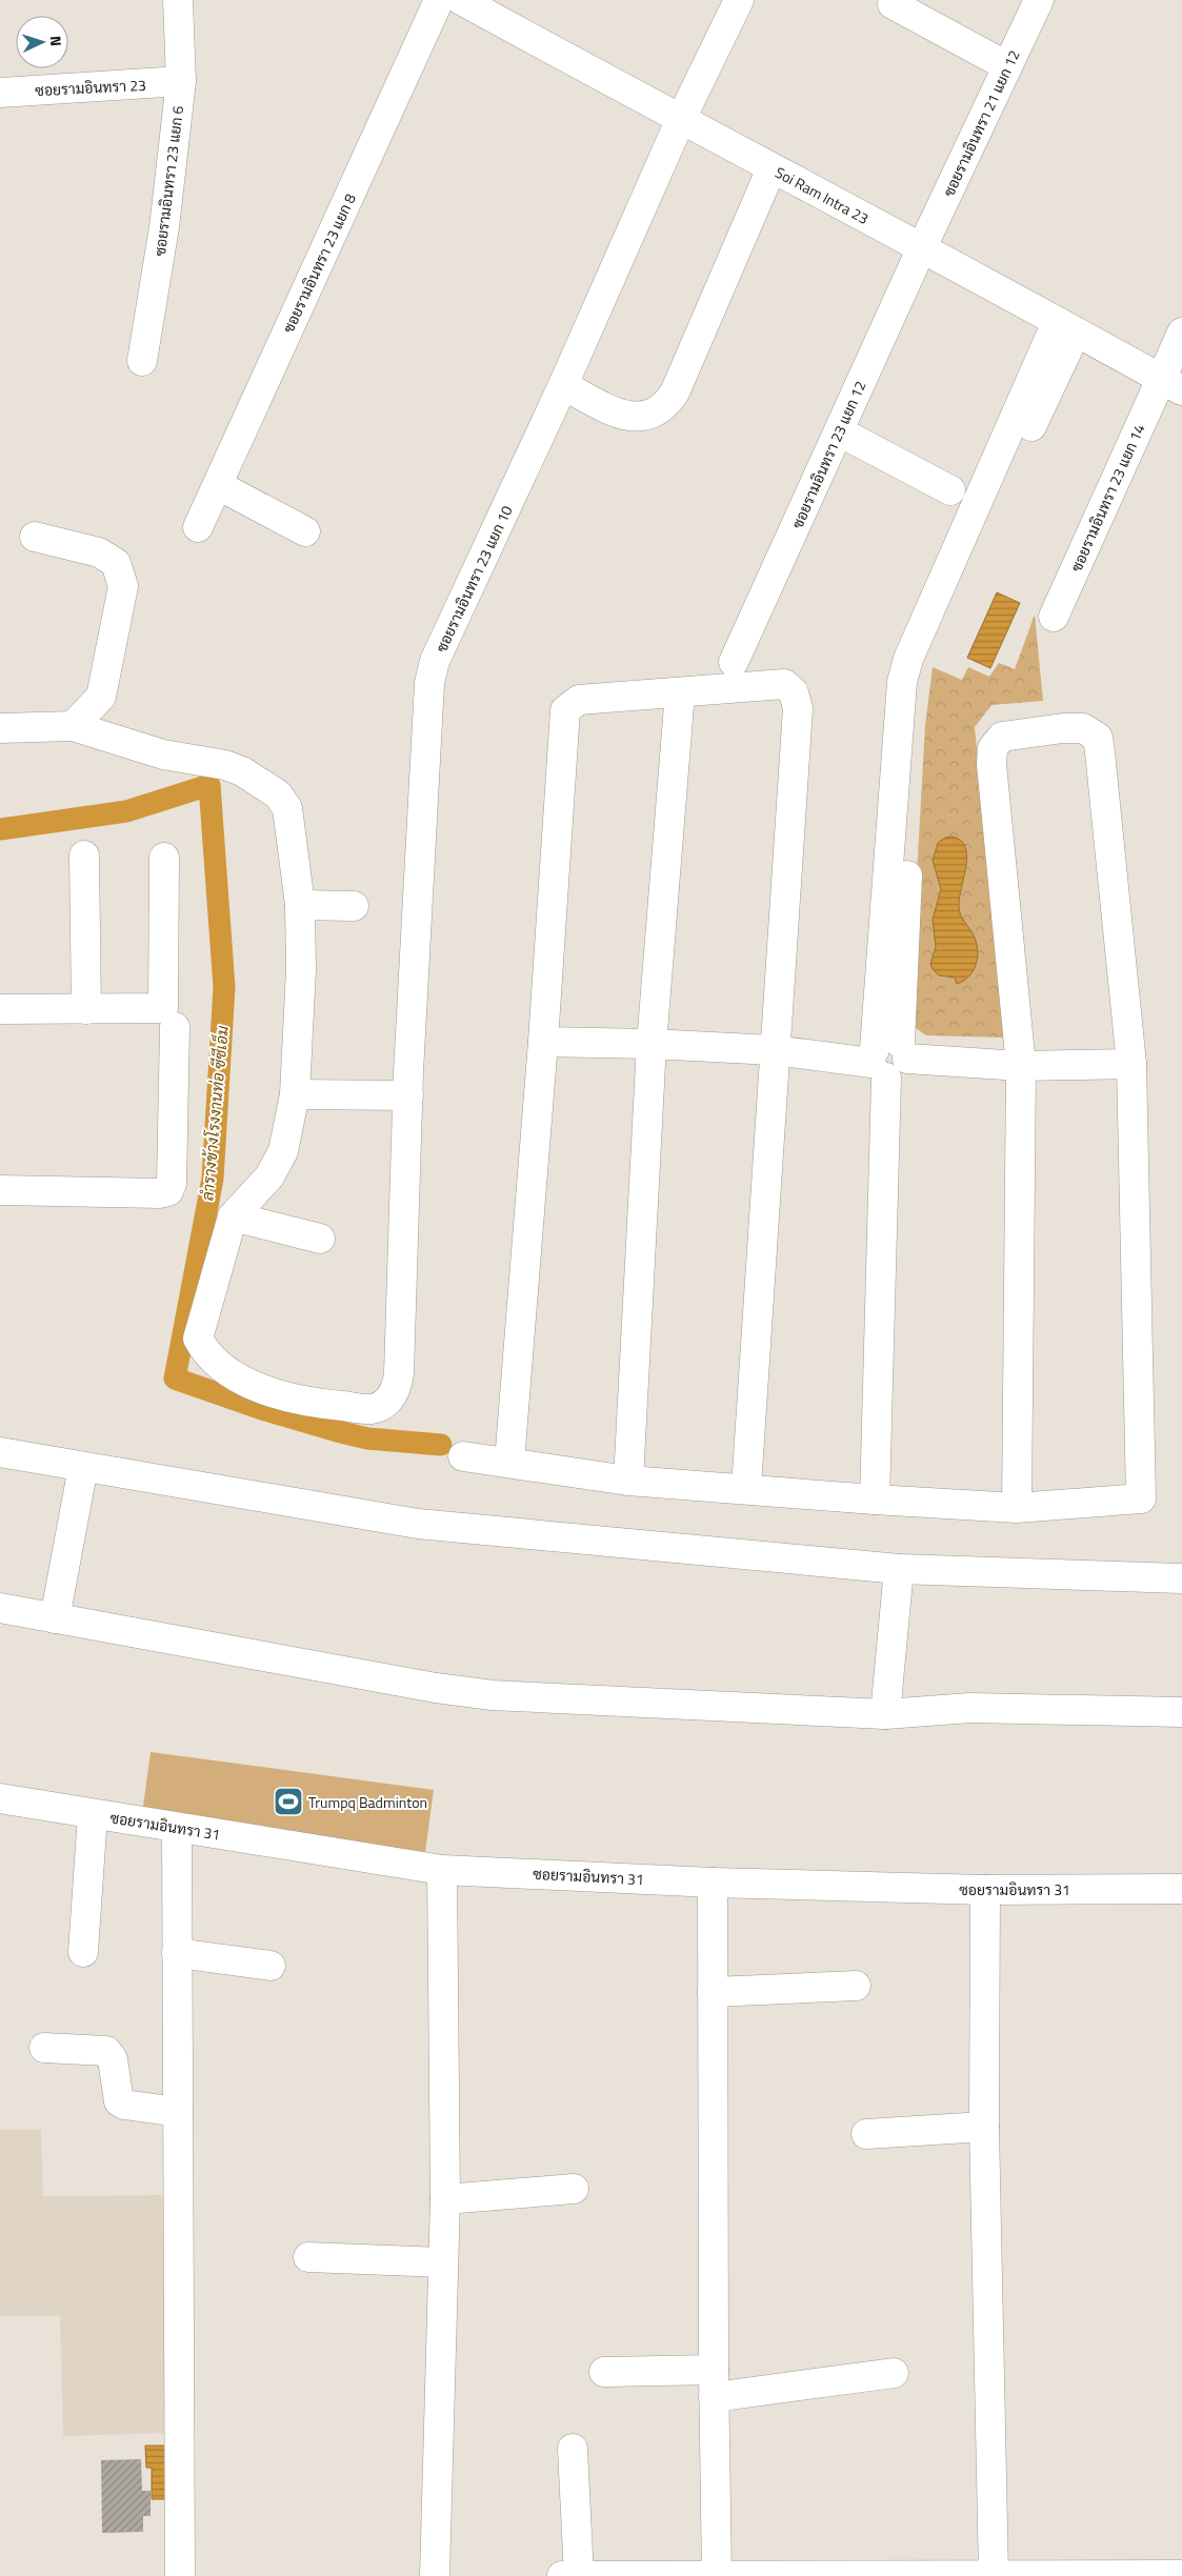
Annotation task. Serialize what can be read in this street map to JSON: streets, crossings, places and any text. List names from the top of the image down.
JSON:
{
  "streets": {
    "street": [
      "ซอยรามอินทรา 23",
      "ซอยรามอินทรา 21 แยก 12",
      "ซอยรามอินทรา 23 แยก 6",
      "Soi Ram Intra 23",
      "ซอยรามอินทรา 23 แยก 8",
      "ซอยรามอินทรา 23 แยก 12",
      "ซอยรามอินทรา 23 แยก 14",
      "ซอยรามอินทรา 23 แยก 10",
      "ซอยรามอินทรา 31"
    ]
  },
  "crossings": [
    ["ซอยรามอินทรา 23", "ซอยรามอินทรา 23 แยก 6"],
    ["ซอยรามอินทรา 21 แยก 12", "Soi Ram Intra 23"],
    ["ซอยรามอินทรา 21 แยก 12", "ซอยรามอินทรา 23 แยก 12"],
    ["Soi Ram Intra 23", "ซอยรามอินทรา 23 แยก 12"],
    ["Soi Ram Intra 23", "ซอยรามอินทรา 23 แยก 14"],
    ["Soi Ram Intra 23", "ซอยรามอินทรา 23 แยก 10"]
  ],
  "water": ["ลำรางข้างโรงงานท่อ ซีซีเอ็ม"],
  "places": {
    "sports": ["Trumpq Badminton"]
  },
  "north": "right"
}
